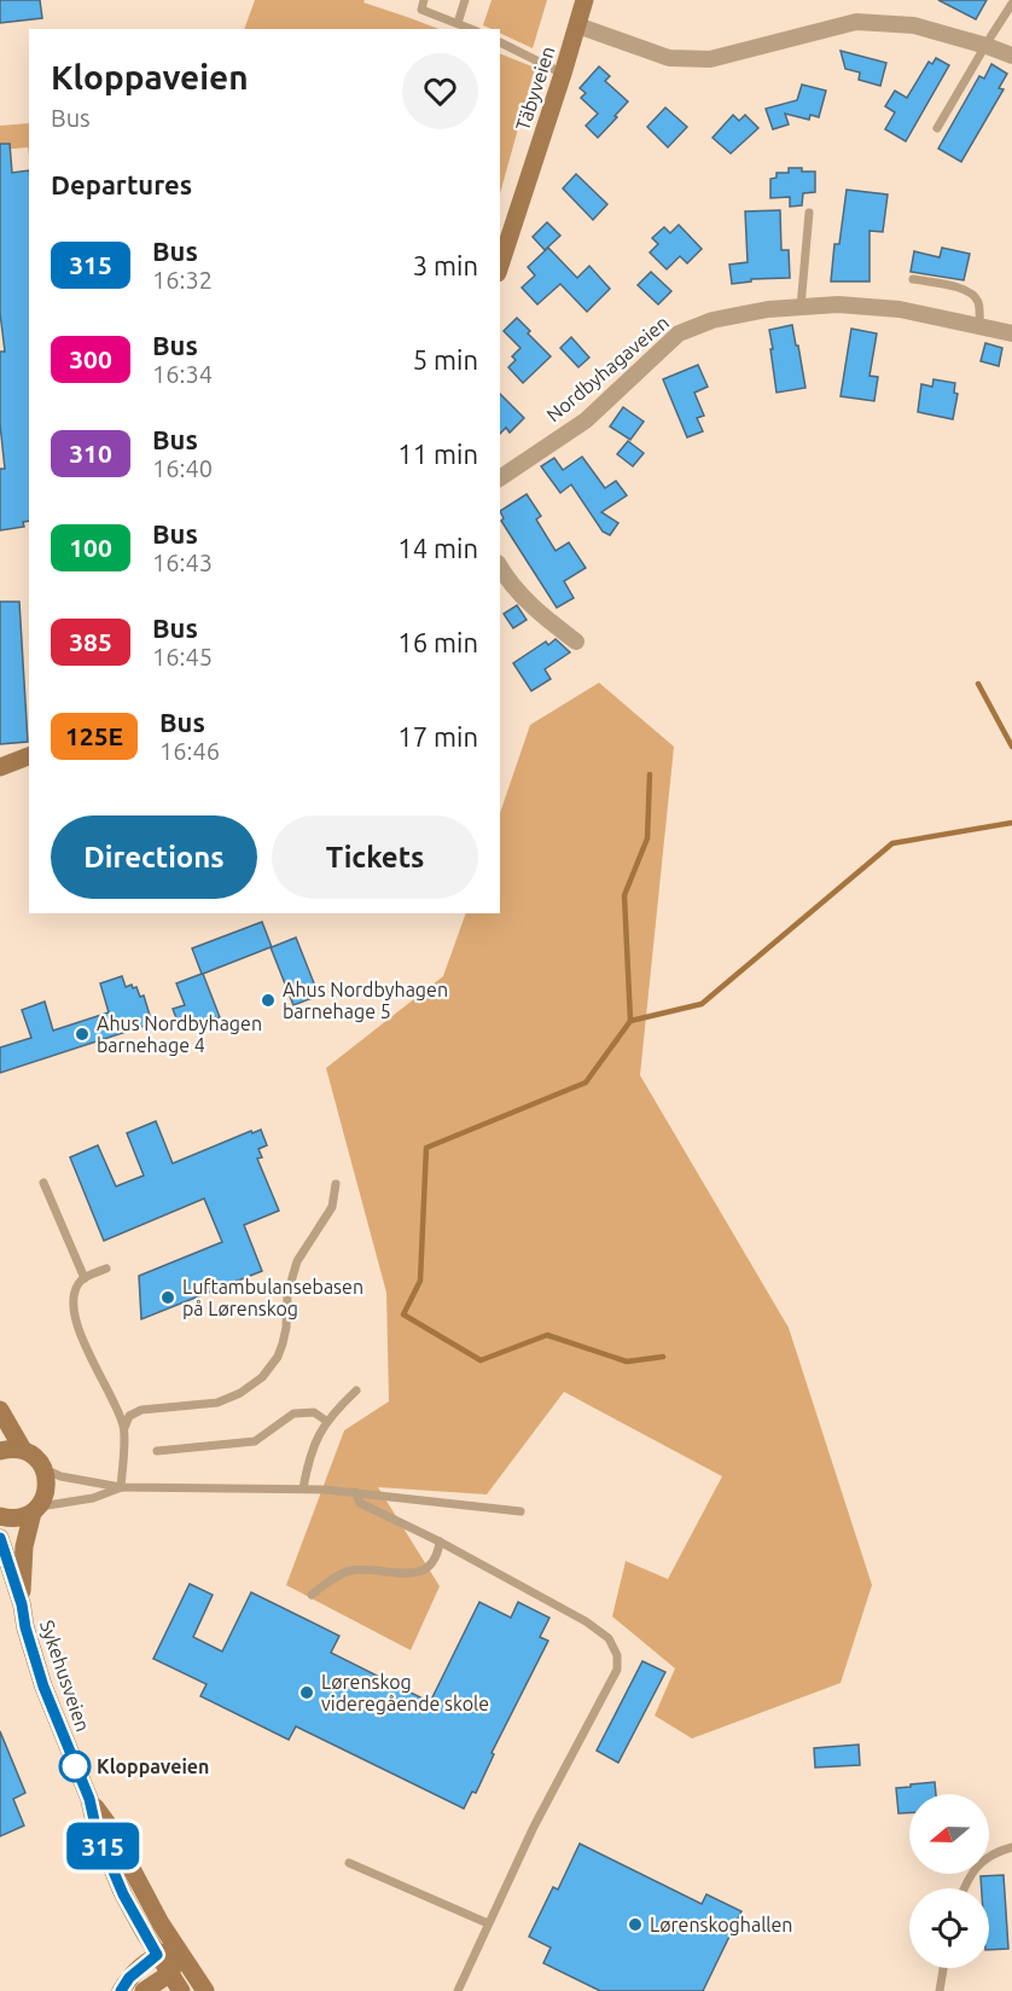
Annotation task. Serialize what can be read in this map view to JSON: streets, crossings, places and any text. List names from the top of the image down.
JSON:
{
  "streets": {
    "main road": ["Täbyveien", "Sykehusveien"],
    "street": ["Nordbyhagaveien"]
  },
  "places": [
    "Ahus Nordbyhagen barnehage 5",
    "Ahus Nordbyhagen barnehage 4",
    "Luftambulansebasen på Lørenskog",
    "Lørenskog videregående skole",
    "Kloppaveien",
    "Lørenskoghallen"
  ],
  "lines": ["bus line 315"],
  "north": "left",
  "page": {
    "on_map": "315",
    "heading": [
      ["Kloppaveien", "Bus"],
      "Departures"
    ],
    "list": [
      {
        "mark": "315",
        "name": "Bus",
        "note": "16:32",
        "value": "3 min"
      },
      {
        "mark": "300",
        "name": "Bus",
        "note": "16:34",
        "value": "5 min"
      },
      {
        "mark": "310",
        "name": "Bus",
        "note": "16:40",
        "value": "11 min"
      },
      {
        "mark": "100",
        "name": "Bus",
        "note": "16:43",
        "value": "14 min"
      },
      {
        "mark": "385",
        "name": "Bus",
        "note": "16:45",
        "value": "16 min"
      },
      {
        "mark": "125E",
        "name": "Bus",
        "note": "16:46",
        "value": "17 min"
      }
    ],
    "buttons": ["Directions", "Tickets"]
  }
}
